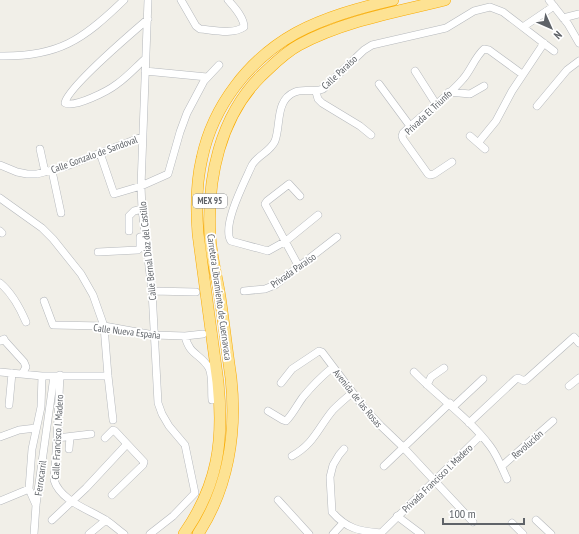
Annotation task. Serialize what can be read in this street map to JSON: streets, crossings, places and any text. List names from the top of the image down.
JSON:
{
  "streets": {
    "highway": ["MEX 95", "Carretera Libramiento de Cuernavaca"],
    "street": [
      "Calle Paraíso",
      "Privada El Triunfo",
      "Calle Gonzalo de Sandoval",
      "Calle Bernal Díaz del Castillo",
      "Privada Paraíso",
      "Calle Nueva España",
      "Avenida de las Rosas",
      "Calle Francisco I. Madero",
      "Revolución",
      "Ferrocarril",
      "Privada Francisco I. Madero"
    ]
  },
  "crossings": [
    ["Calle Gonzalo de Sandoval", "Calle Bernal Díaz del Castillo"],
    ["Calle Bernal Díaz del Castillo", "Calle Nueva España"],
    ["Avenida de las Rosas", "Privada Francisco I. Madero"],
    ["Calle Francisco I. Madero", "Ferrocarril"]
  ],
  "scale_bar": "100 m",
  "north": "bottom right"
}
